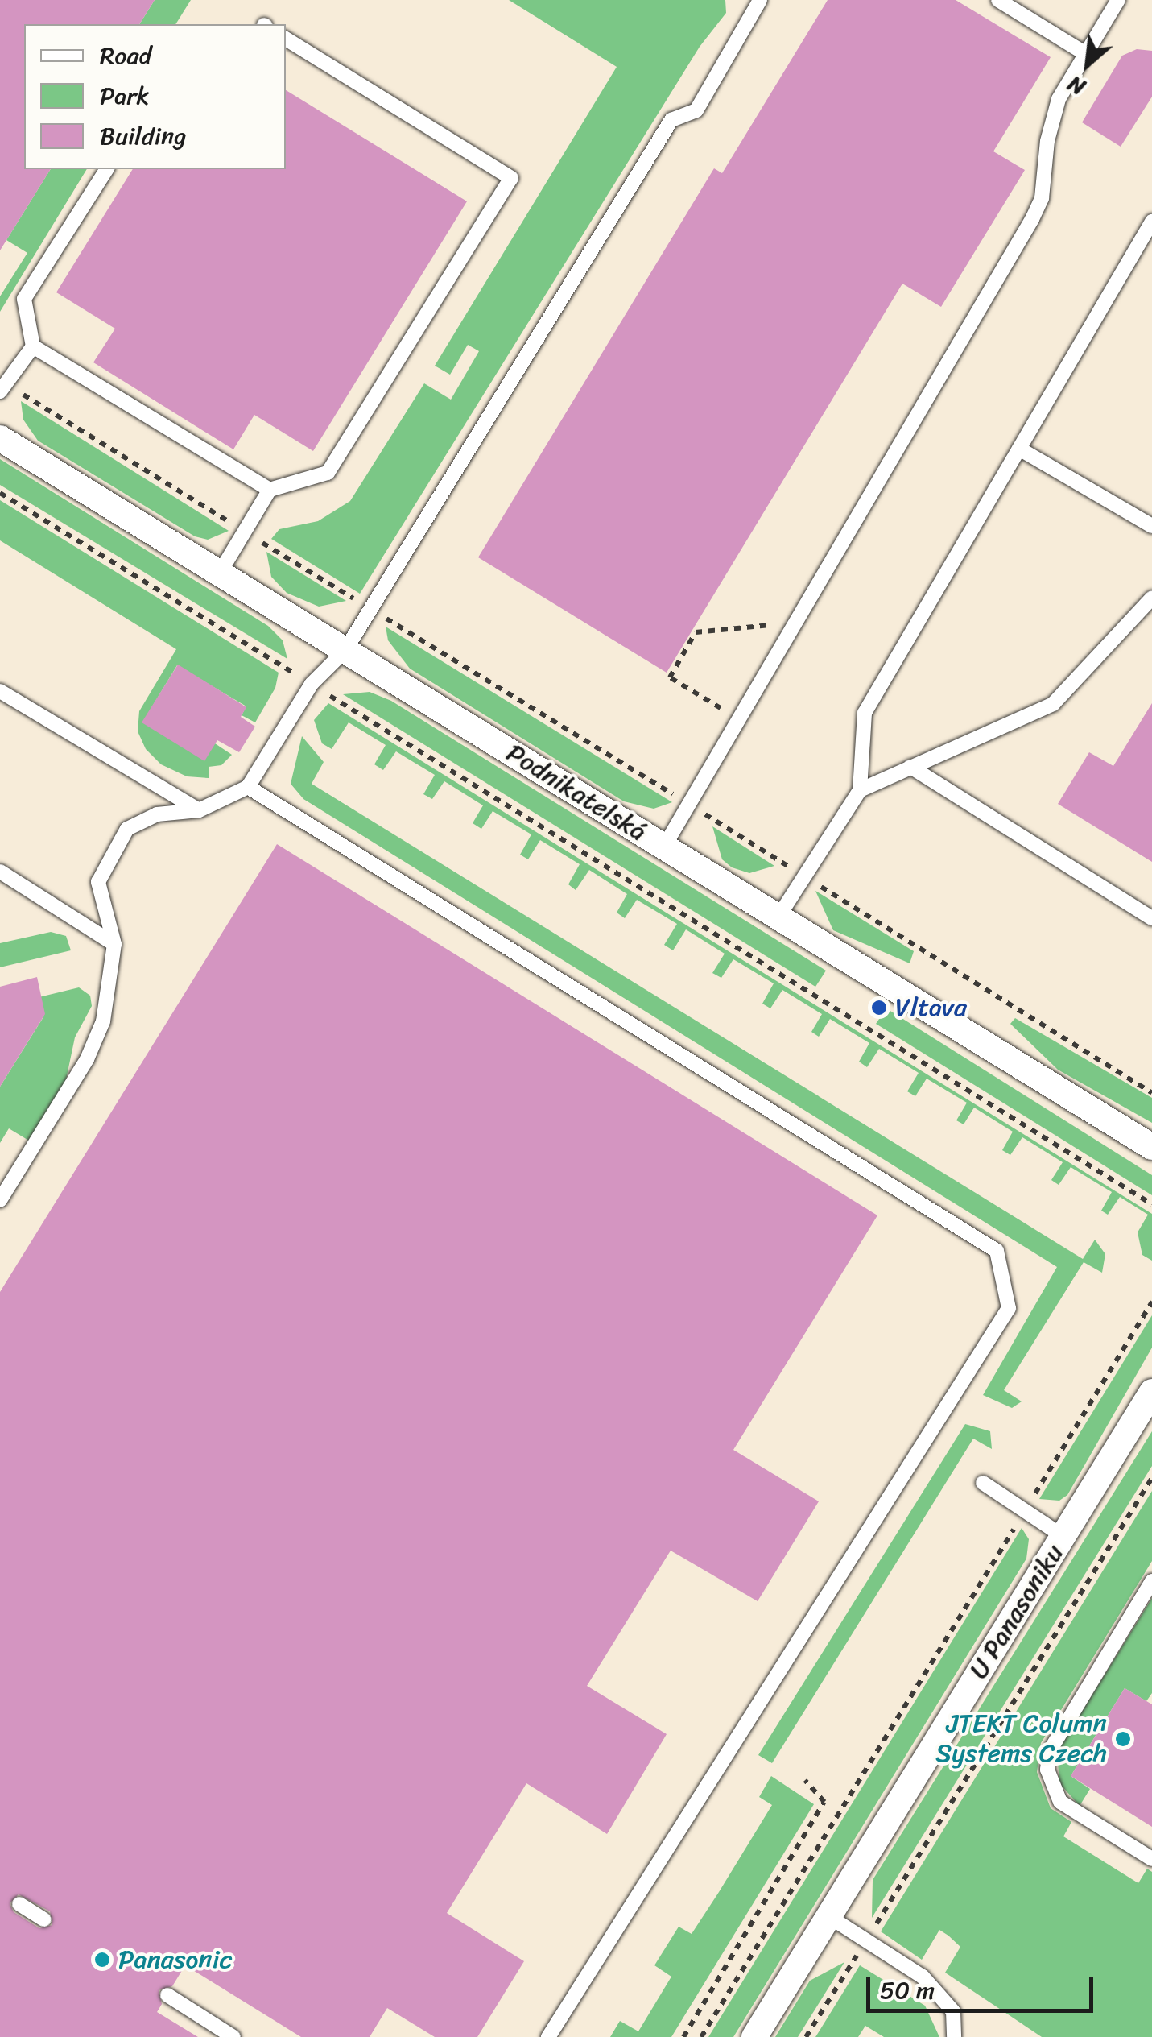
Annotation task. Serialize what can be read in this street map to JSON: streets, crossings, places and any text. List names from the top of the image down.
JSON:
{
  "streets": {
    "street": ["Podnikatelská", "U Panasoniku"]
  },
  "places": ["Vltava", "JTEKT Column Systems Czech", "Panasonic"],
  "legend": ["Road", "Park", "Building"],
  "scale_bar": "50 m",
  "north": "bottom left"
}
